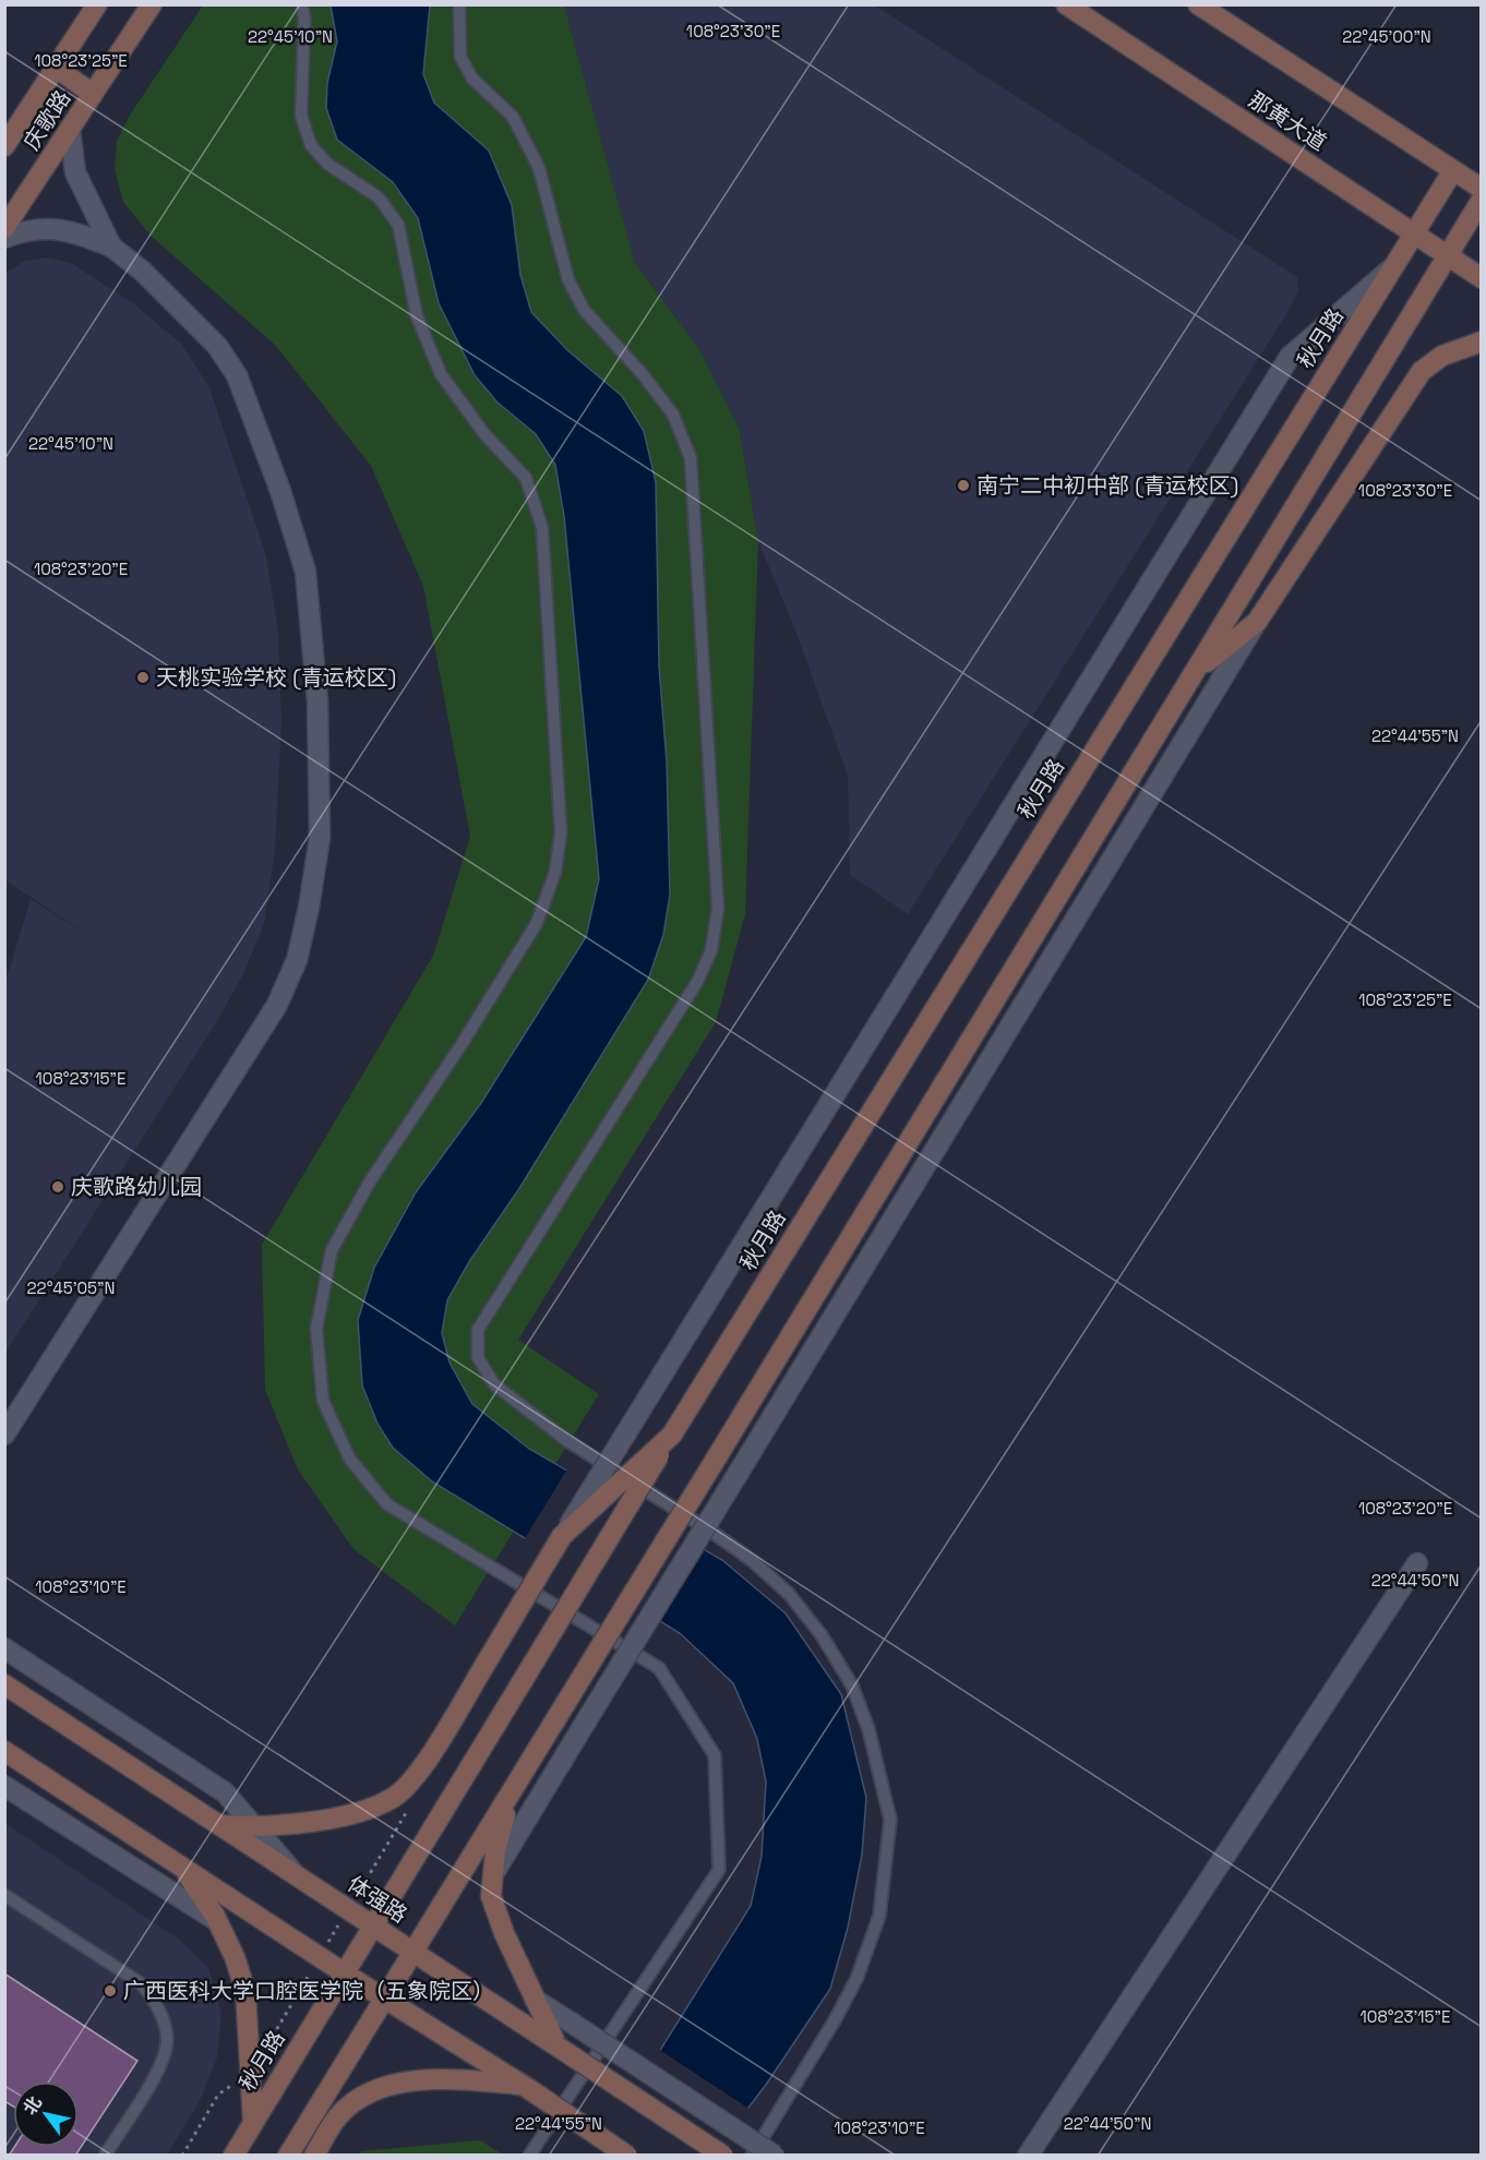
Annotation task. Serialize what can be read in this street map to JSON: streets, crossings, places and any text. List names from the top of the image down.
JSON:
{
  "streets": {
    "main road": [
      "庆歌路",
      "那黄大道",
      "秋月路",
      "体强路"
    ]
  },
  "crossings": [
    ["那黄大道", "秋月路"],
    ["秋月路", "体强路"]
  ],
  "places": [
    "南宁二中初中部 (青运校区)",
    "天桃实验学校 (青运校区)",
    "庆歌路幼儿园",
    "广西医科大学口腔医学院（五象院区）"
  ],
  "north": "top left",
  "coordinates": [
    "108°23'30\"E",
    "22°45'10\"N",
    "22°45'00\"N",
    "108°23'25\"E",
    "108°23'20\"E",
    "22°44'55\"N",
    "108°23'15\"E",
    "22°45'05\"N",
    "22°44'50\"N",
    "108°23'10\"E"
  ]
}
